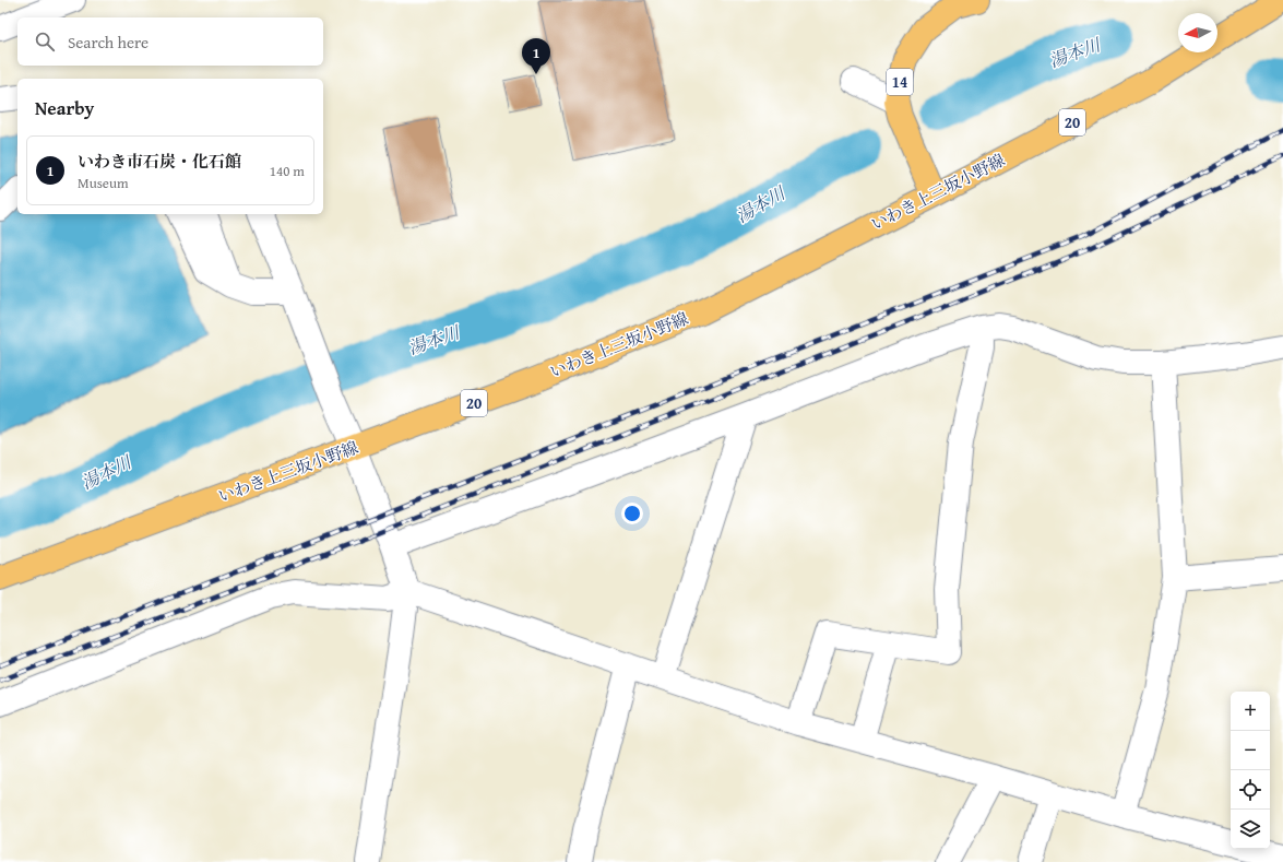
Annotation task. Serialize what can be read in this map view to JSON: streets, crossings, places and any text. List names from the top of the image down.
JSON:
{
  "streets": {
    "main road": ["14", "20", "いわき上三坂小野線"]
  },
  "crossings": [
    ["14", "いわき上三坂小野線"]
  ],
  "water": ["湯本川"],
  "north": "left",
  "page": {
    "search": "Search here",
    "pins": "1",
    "heading": "Nearby",
    "list": [
      {
        "mark": "1",
        "name": "いわき市石炭・化石館",
        "note": "Museum",
        "value": "140 m"
      }
    ],
    "map_buttons": ["+", "−"]
  }
}
